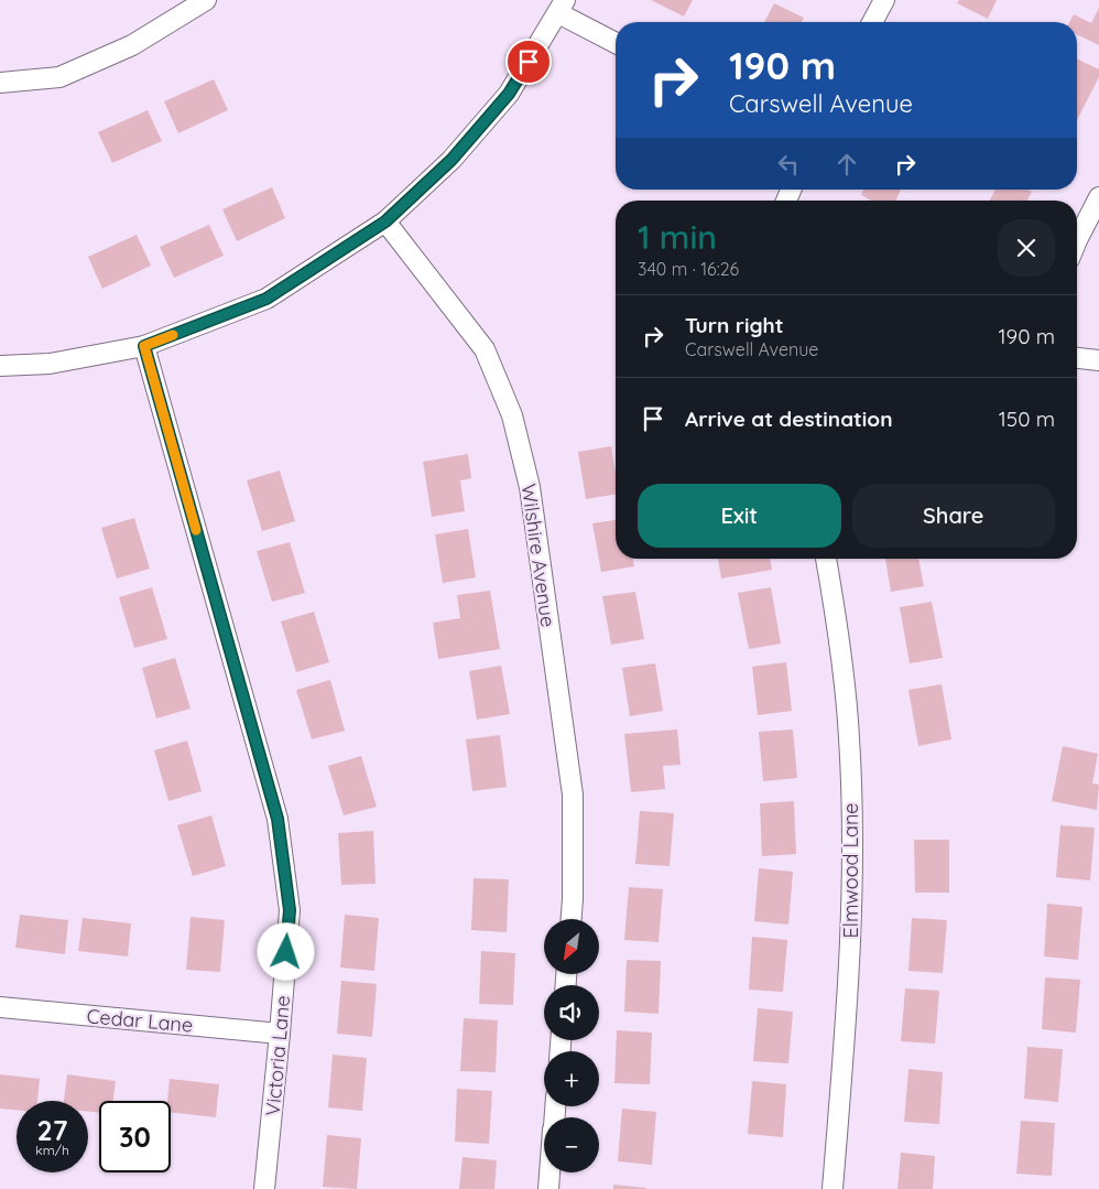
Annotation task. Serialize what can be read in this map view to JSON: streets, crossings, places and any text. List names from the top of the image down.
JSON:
{
  "streets": {
    "street": [
      "Wilshire Avenue",
      "Elmwood Lane",
      "Cedar Lane",
      "Victoria Lane"
    ]
  },
  "crossings": [
    ["Cedar Lane", "Victoria Lane"]
  ],
  "north": "bottom left",
  "page": {
    "turn": ["190 m", "Carswell Avenue"],
    "heading": ["1 min", "340 m · 16:26"],
    "list": [
      {
        "name": "Turn right",
        "note": "Carswell Avenue",
        "value": "190 m"
      },
      {
        "name": "Arrive at destination",
        "value": "150 m"
      }
    ],
    "buttons": ["Exit", "Share"],
    "map_buttons": ["+", "−"],
    "speed": "27 km/h",
    "limit": "30"
  }
}
